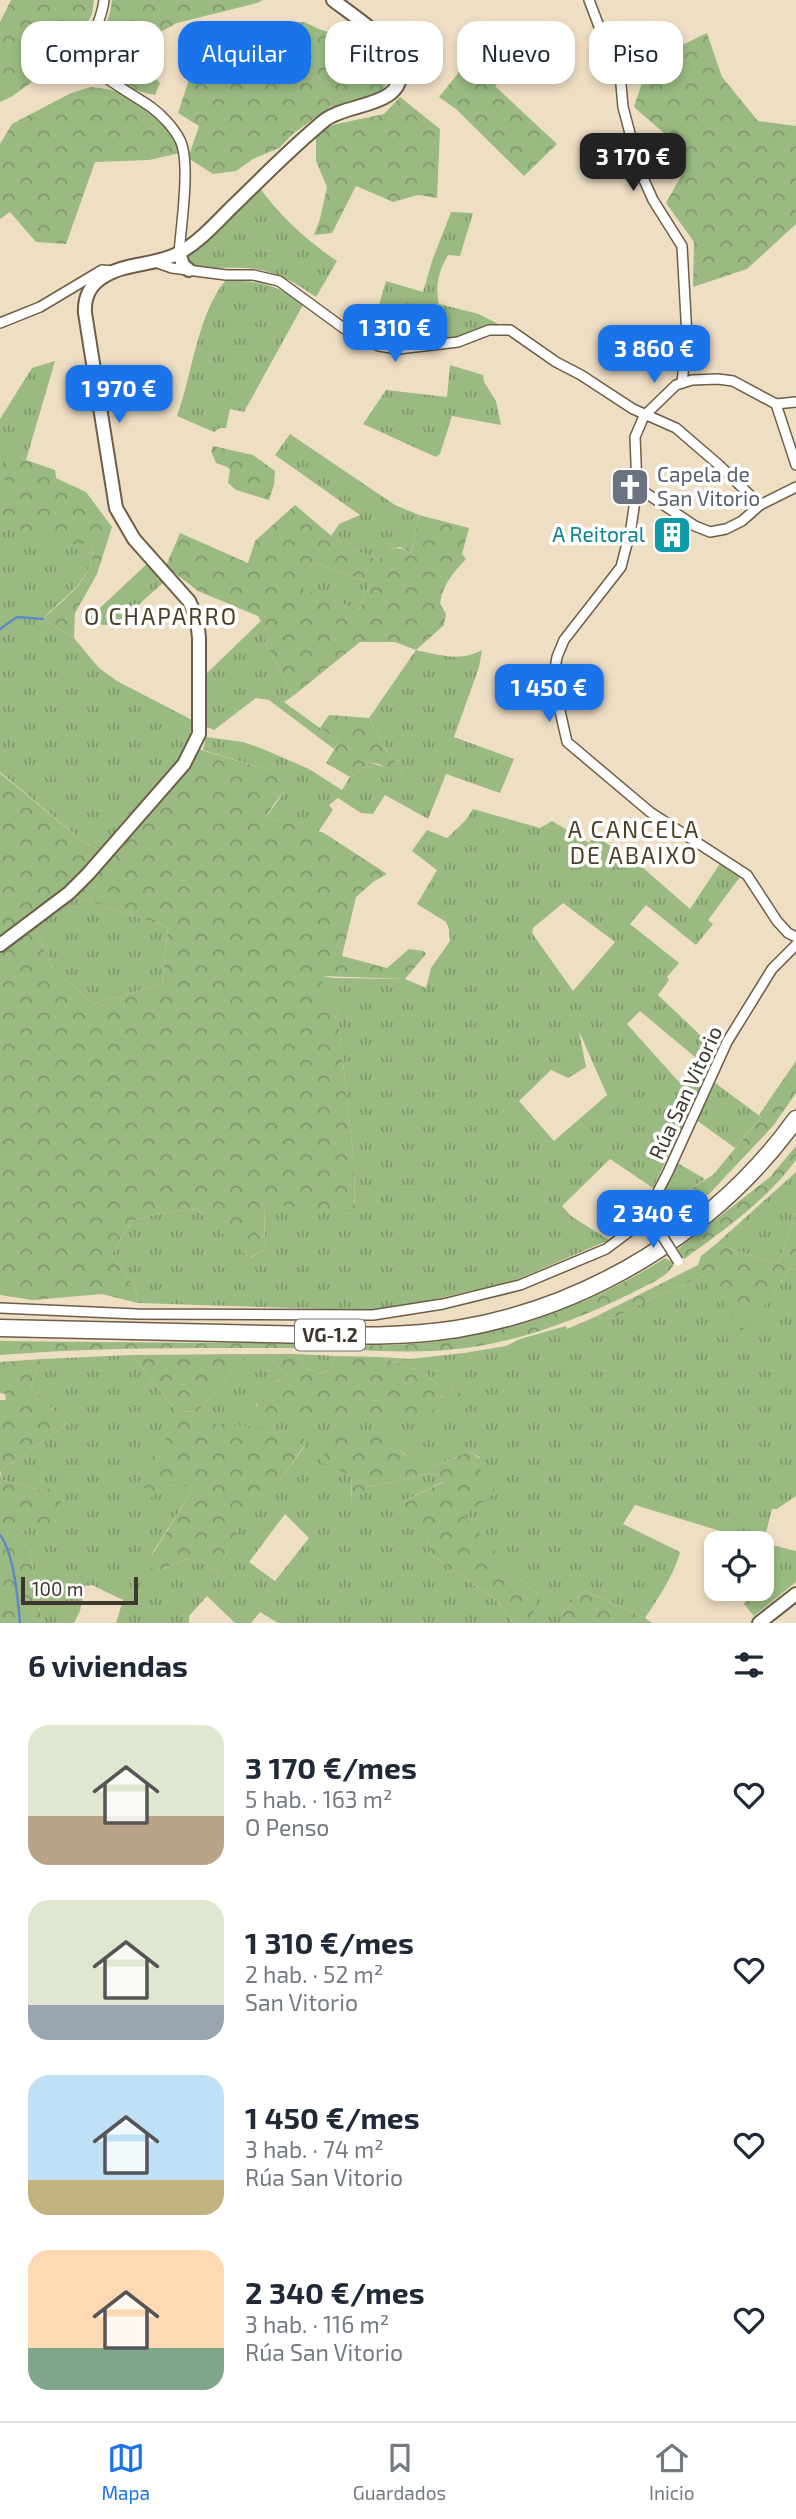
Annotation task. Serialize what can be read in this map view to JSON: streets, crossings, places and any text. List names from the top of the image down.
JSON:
{
  "streets": {
    "highway": ["VG-1.2"],
    "street": ["Rúa San Vitorio"]
  },
  "districts": ["O CHAPARRO", "A CANCELA DE ABAIXO"],
  "places": {
    "church": ["Capela de San Vitorio"],
    "building": ["A Reitoral"]
  },
  "scale_bar": "100 m",
  "page": {
    "chip": [
      "Comprar",
      "Alquilar",
      "Filtros",
      "Nuevo",
      "Piso"
    ],
    "price": [
      "3 170 €",
      "1 310 €",
      "3 860 €",
      "1 970 €",
      "1 450 €",
      "2 340 €"
    ],
    "scale": "100 m",
    "heading": "6 viviendas",
    "list": [
      {
        "name": "3 170 €/mes",
        "note": "5 hab. · 163 m² · O Penso"
      },
      {
        "name": "1 310 €/mes",
        "note": "2 hab. · 52 m² · San Vitorio"
      },
      {
        "name": "1 450 €/mes",
        "note": "3 hab. · 74 m² · Rúa San Vitorio"
      },
      {
        "name": "2 340 €/mes",
        "note": "3 hab. · 116 m² · Rúa San Vitorio"
      }
    ],
    "tabs": ["Mapa", "Guardados", "Inicio"]
  }
}
